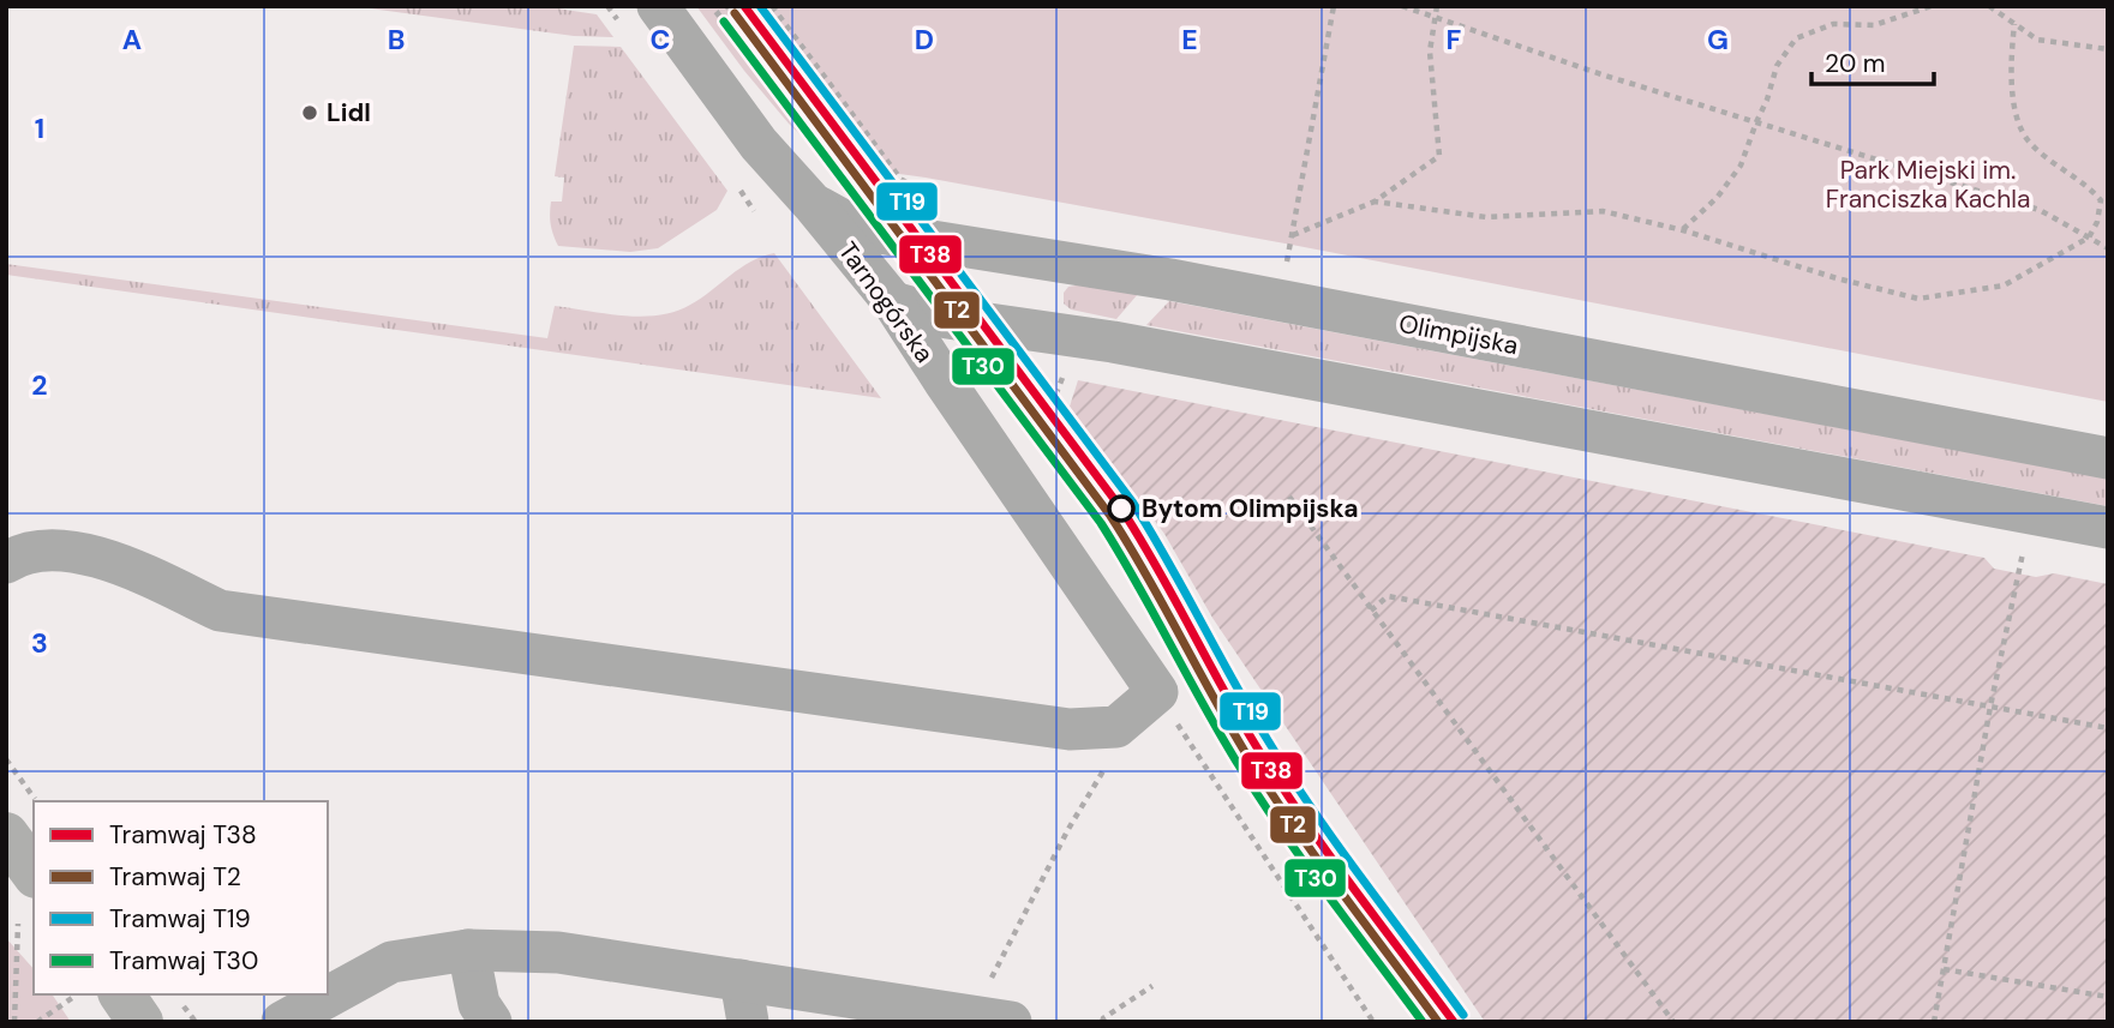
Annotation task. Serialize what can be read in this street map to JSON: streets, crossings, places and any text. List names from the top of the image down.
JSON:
{
  "streets": {
    "street": ["Tarnogórska", "Olimpijska"]
  },
  "crossings": [
    ["Tarnogórska", "Olimpijska"]
  ],
  "parks": ["Park Miejski im. Franciszka Kachla"],
  "places": ["Lidl", "Bytom Olimpijska"],
  "lines": [
    "tram line T38",
    "tram line T19",
    "tram line T2",
    "tram line T30"
  ],
  "legend": [
    "Tramwaj T38",
    "Tramwaj T2",
    "Tramwaj T19",
    "Tramwaj T30"
  ],
  "scale_bar": "20 m",
  "grid": {
    "columns": [
      "A",
      "B",
      "C",
      "D",
      "E",
      "F",
      "G"
    ],
    "rows": ["1", "2", "3"]
  }
}
